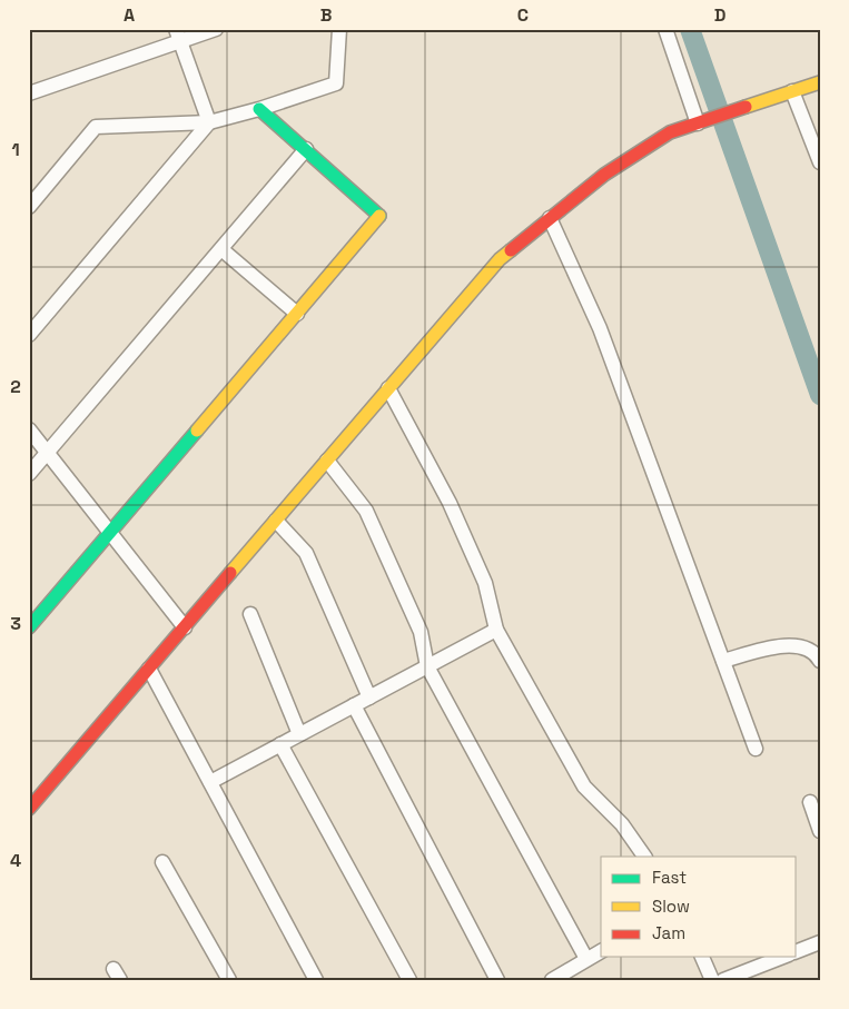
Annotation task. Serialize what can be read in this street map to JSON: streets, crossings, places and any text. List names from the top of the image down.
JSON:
{
  "legend": ["Fast", "Slow", "Jam"],
  "grid": {
    "columns": [
      "A",
      "B",
      "C",
      "D"
    ],
    "rows": [
      "1",
      "2",
      "3",
      "4"
    ]
  }
}
